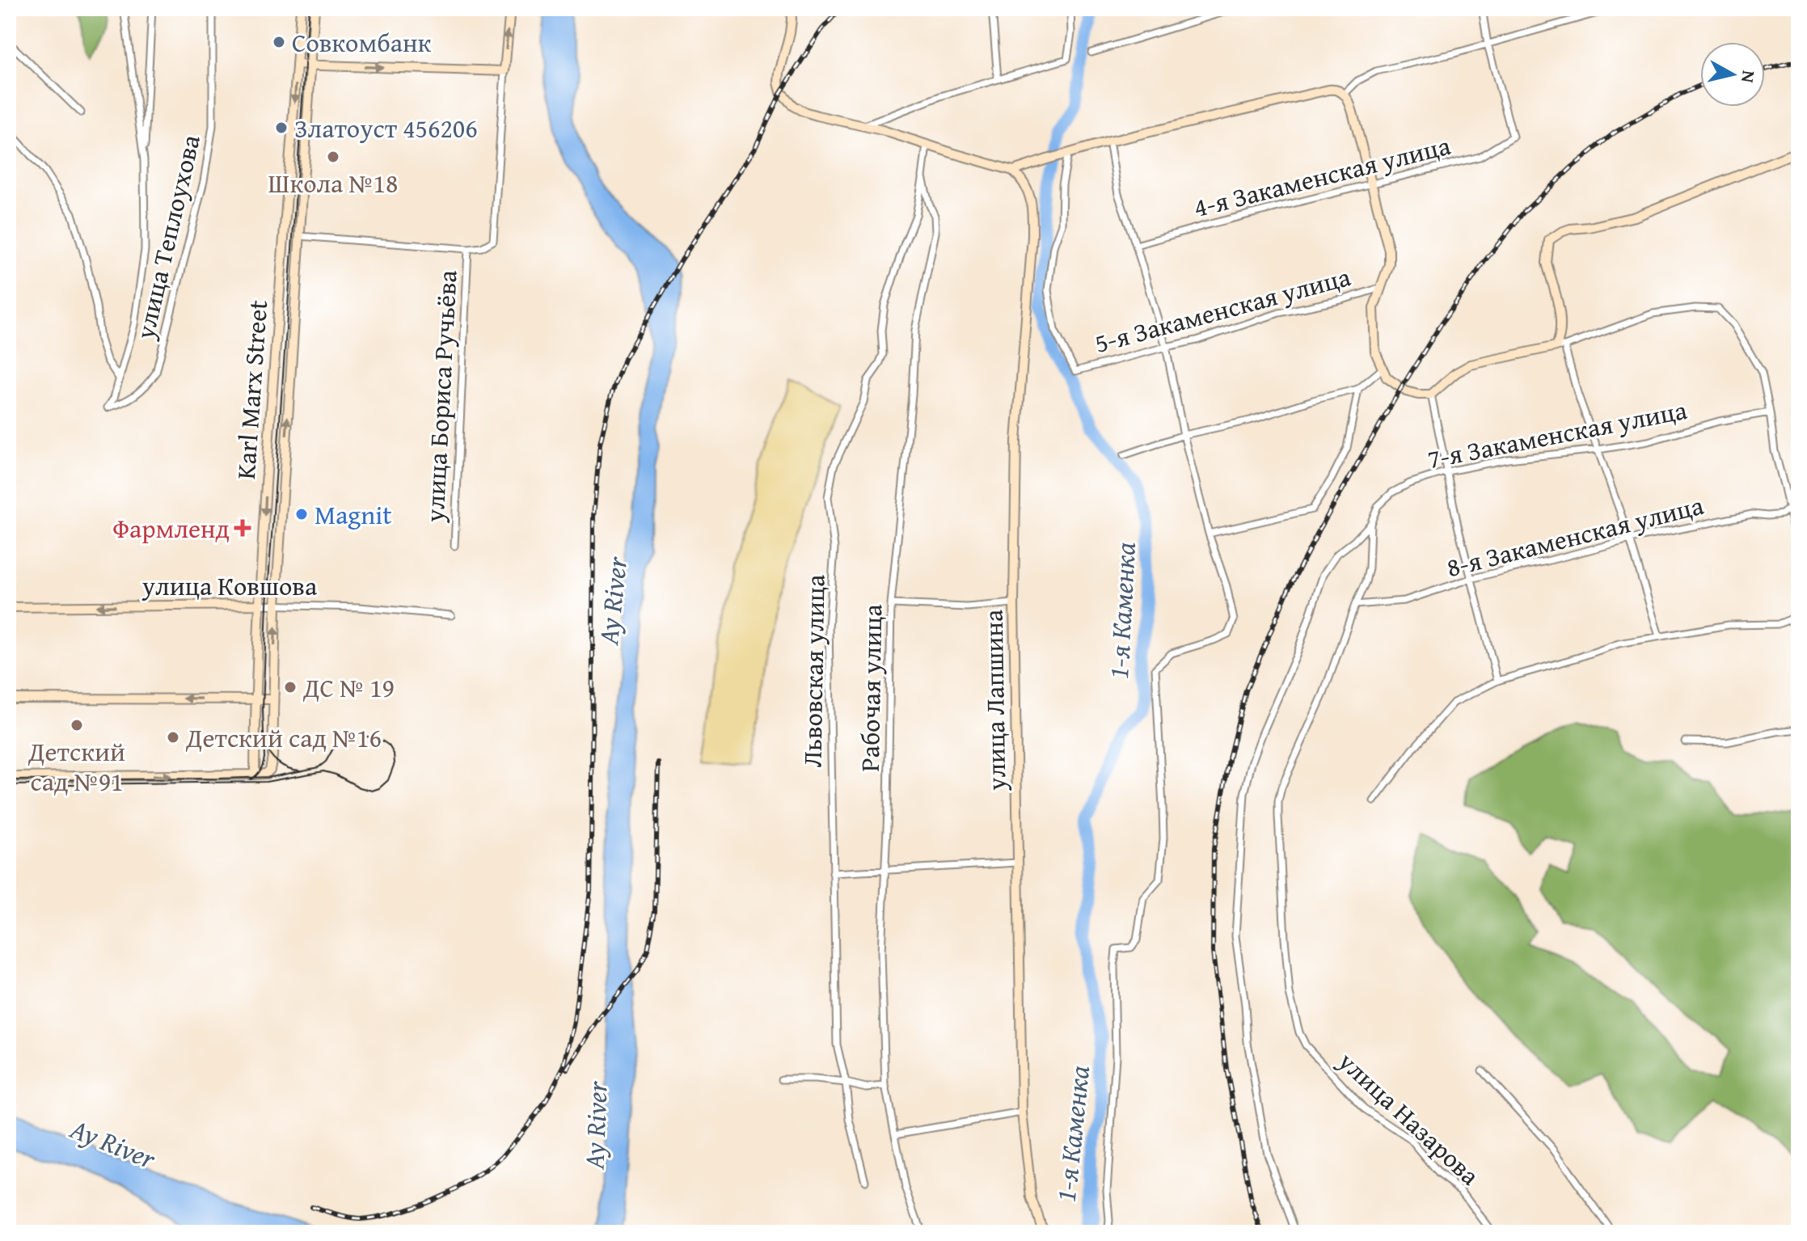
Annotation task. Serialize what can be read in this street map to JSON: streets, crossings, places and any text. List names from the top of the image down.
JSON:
{
  "streets": {
    "street": [
      "4-я Закаменская улица",
      "улица Теплоухова",
      "5-я Закаменская улица",
      "Karl Marx Street",
      "улица Бориса Ручьёва",
      "7-я Закаменская улица",
      "8-я Закаменская улица",
      "улица Ковшова",
      "Львовская улица",
      "Рабочая улица",
      "улица Лапшина",
      "улица Назарова"
    ]
  },
  "crossings": [
    ["Karl Marx Street", "улица Ковшова"],
    ["8-я Закаменская улица", "улица Назарова"],
    ["Львовская улица", "Рабочая улица"]
  ],
  "one_way": ["улица Ковшова"],
  "water": ["Ay River", "1-я Каменка"],
  "places": {
    "other": [
      "Совкомбанк",
      "Златоуст 456206",
      "Школа №18",
      "Magnit",
      "ДС № 19",
      "Детский сад №91",
      "Детский сад №16"
    ],
    "health": ["Фармленд"]
  },
  "north": "right"
}
